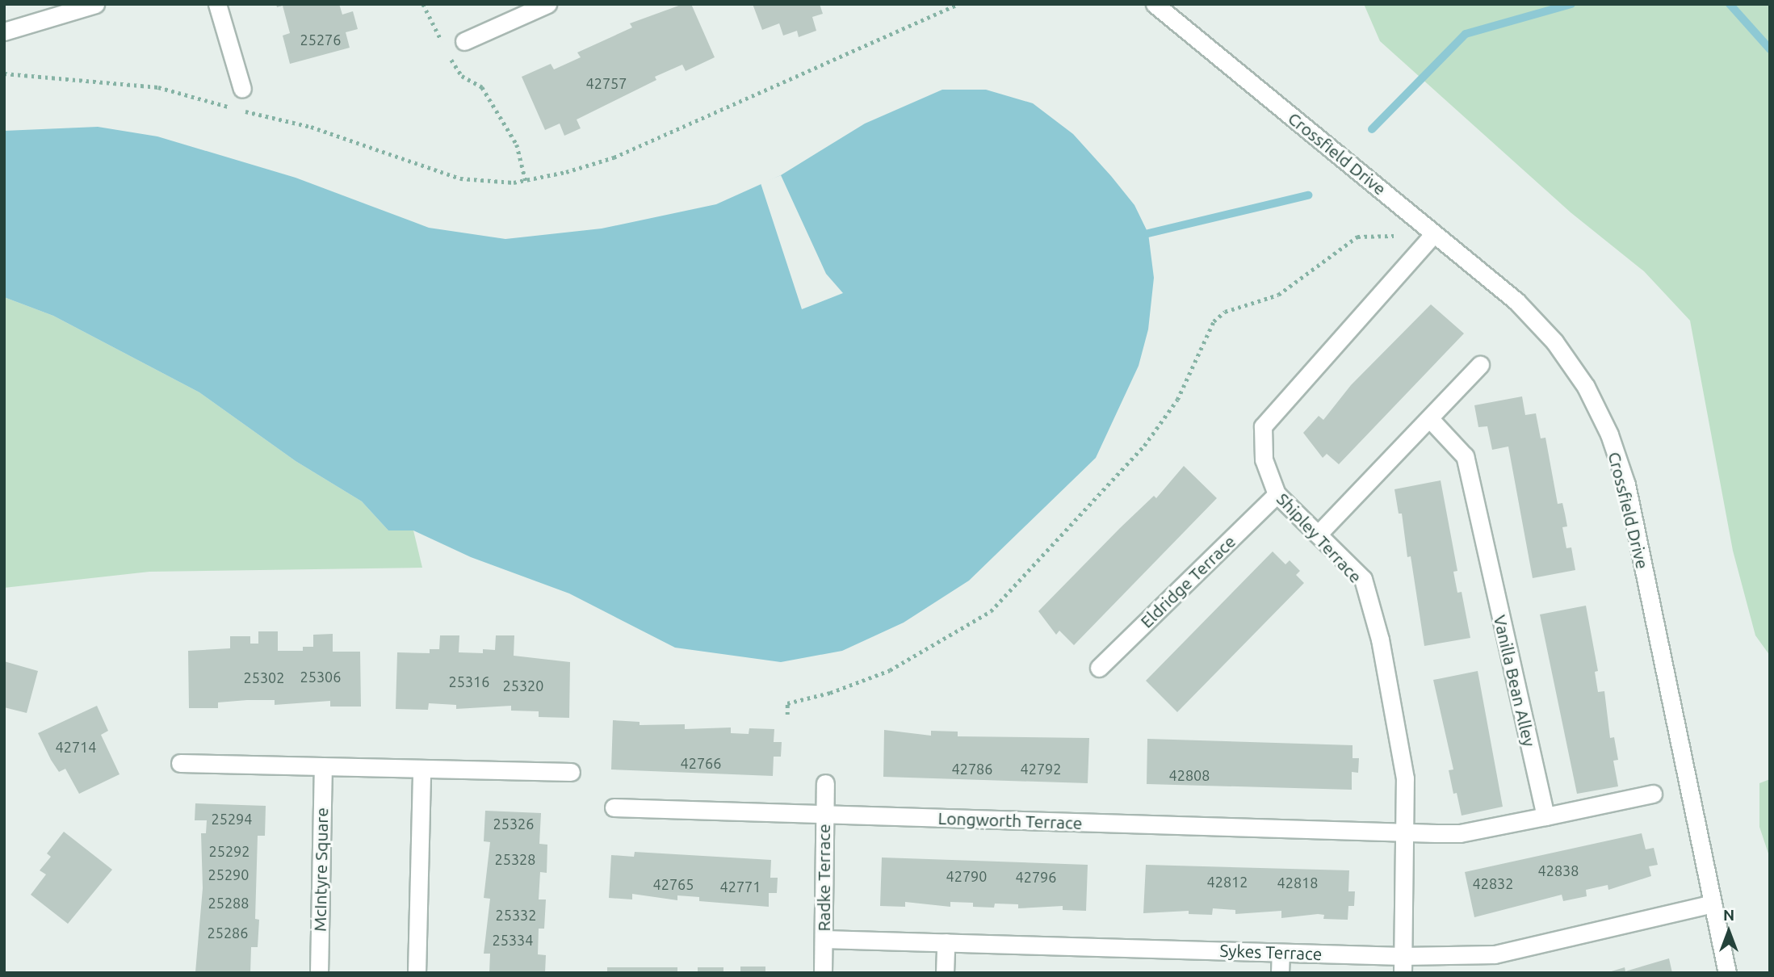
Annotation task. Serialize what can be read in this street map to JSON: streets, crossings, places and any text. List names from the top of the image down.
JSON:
{
  "streets": {
    "street": [
      "Crossfield Drive",
      "Shipley Terrace",
      "Eldridge Terrace",
      "Vanilla Bean Alley",
      "Longworth Terrace",
      "McIntyre Square",
      "Radke Terrace",
      "Sykes Terrace"
    ]
  },
  "crossings": [
    ["Crossfield Drive", "Shipley Terrace"],
    ["Crossfield Drive", "Sykes Terrace"],
    ["Shipley Terrace", "Eldridge Terrace"],
    ["Shipley Terrace", "Longworth Terrace"],
    ["Shipley Terrace", "Sykes Terrace"],
    ["Longworth Terrace", "Radke Terrace"],
    ["Radke Terrace", "Sykes Terrace"]
  ],
  "house_numbers": [
    "25276",
    "42757",
    "25306",
    "25302",
    "25316",
    "25320",
    "42714",
    "42766",
    "42786",
    "42792",
    "42808",
    "25294",
    "25326",
    "25292",
    "25328",
    "42838",
    "25290",
    "42790",
    "42796",
    "42812",
    "42818",
    "42832",
    "42765",
    "42771",
    "25288",
    "25332",
    "25286",
    "25334"
  ],
  "north": "top"
}
